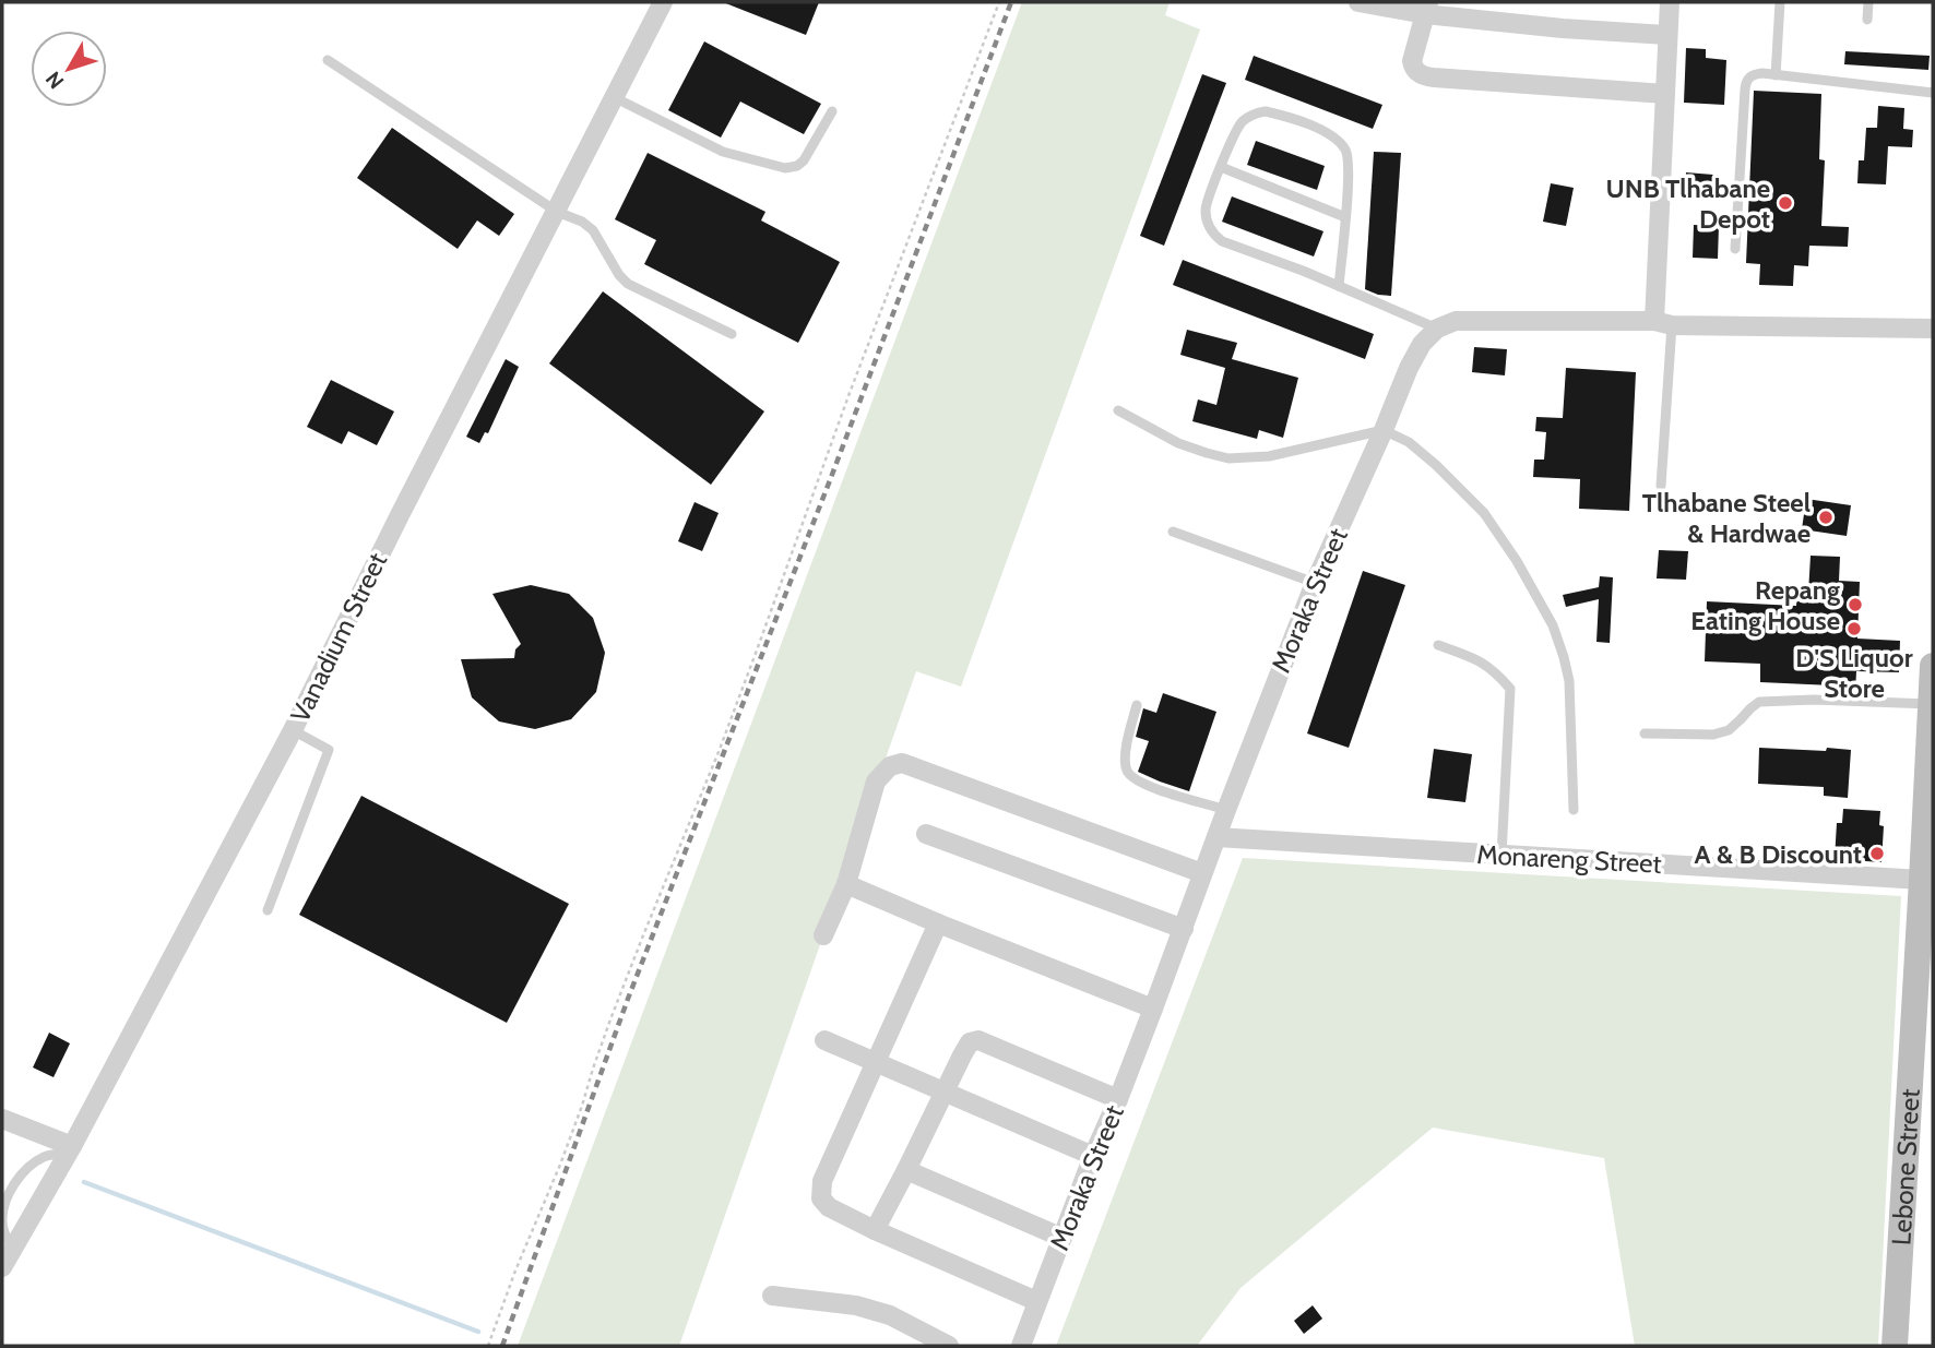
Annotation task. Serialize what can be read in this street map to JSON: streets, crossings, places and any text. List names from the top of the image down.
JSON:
{
  "streets": {
    "street": [
      "Moraka Street",
      "Vanadium Street",
      "Monareng Street",
      "Lebone Street"
    ]
  },
  "crossings": [
    ["Moraka Street", "Monareng Street"],
    ["Monareng Street", "Lebone Street"]
  ],
  "places": [
    "UNB Tlhabane Depot",
    "Tlhabane Steel & Hardwae",
    "Repang Eating House",
    "D'S Liquor Store",
    "A & B Discount"
  ],
  "north": "bottom left"
}
